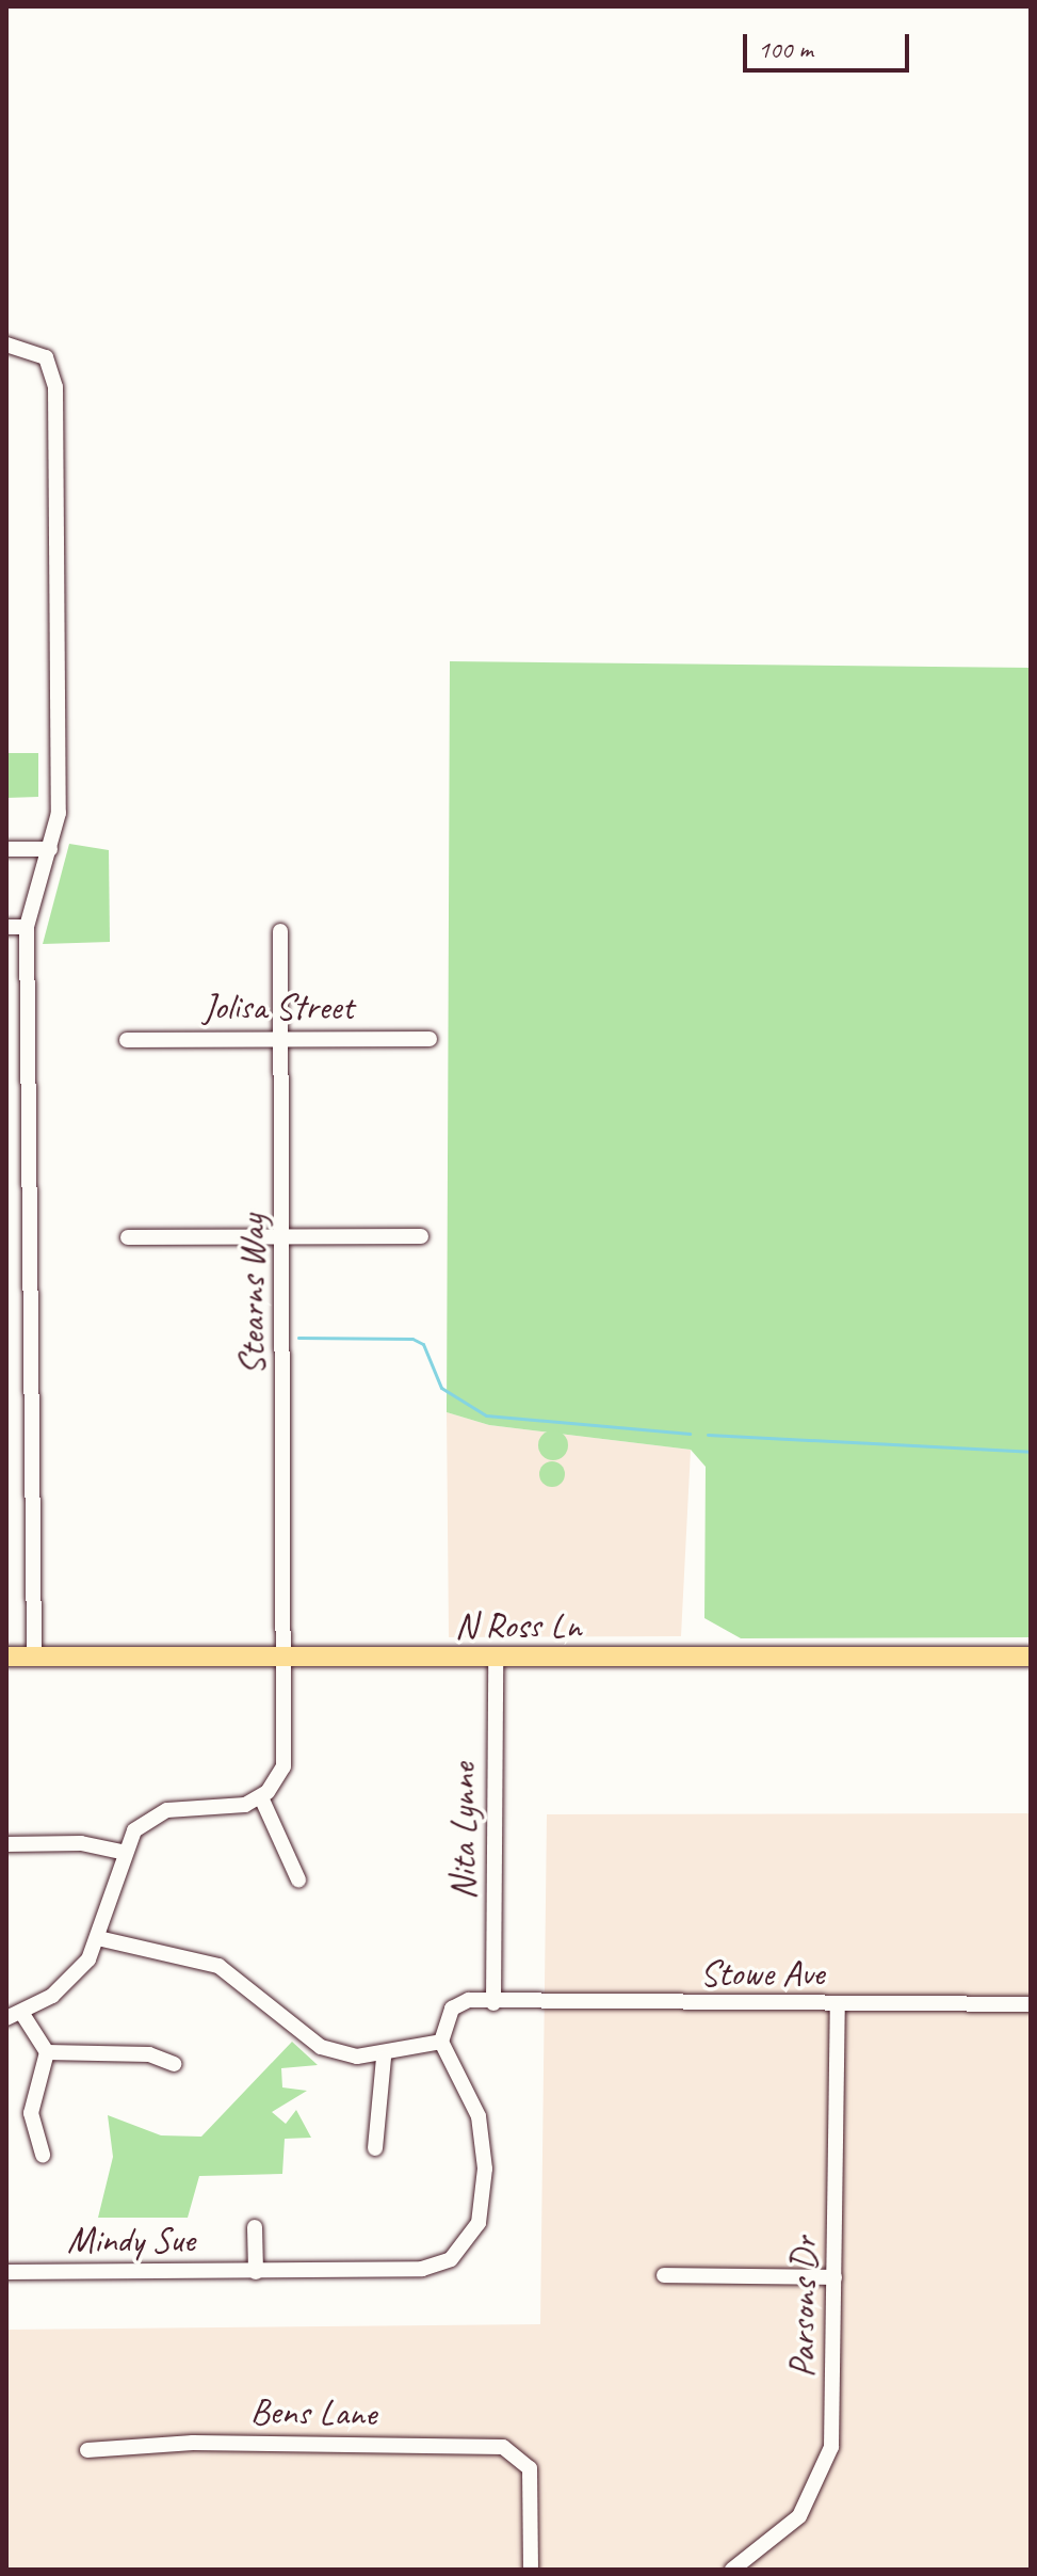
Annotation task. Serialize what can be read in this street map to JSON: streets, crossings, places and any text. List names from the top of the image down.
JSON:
{
  "streets": {
    "main road": ["N Ross Ln"],
    "street": [
      "Jolisa Street",
      "Stearns Way",
      "Nita Lynne",
      "Stowe Ave",
      "Mindy Sue",
      "Parsons Dr",
      "Bens Lane"
    ]
  },
  "crossings": [
    ["Jolisa Street", "Stearns Way"],
    ["Stearns Way", "N Ross Ln"],
    ["N Ross Ln", "Nita Lynne"],
    ["Nita Lynne", "Stowe Ave"],
    ["Stowe Ave", "Mindy Sue"],
    ["Stowe Ave", "Parsons Dr"]
  ],
  "scale_bar": "100 m"
}
